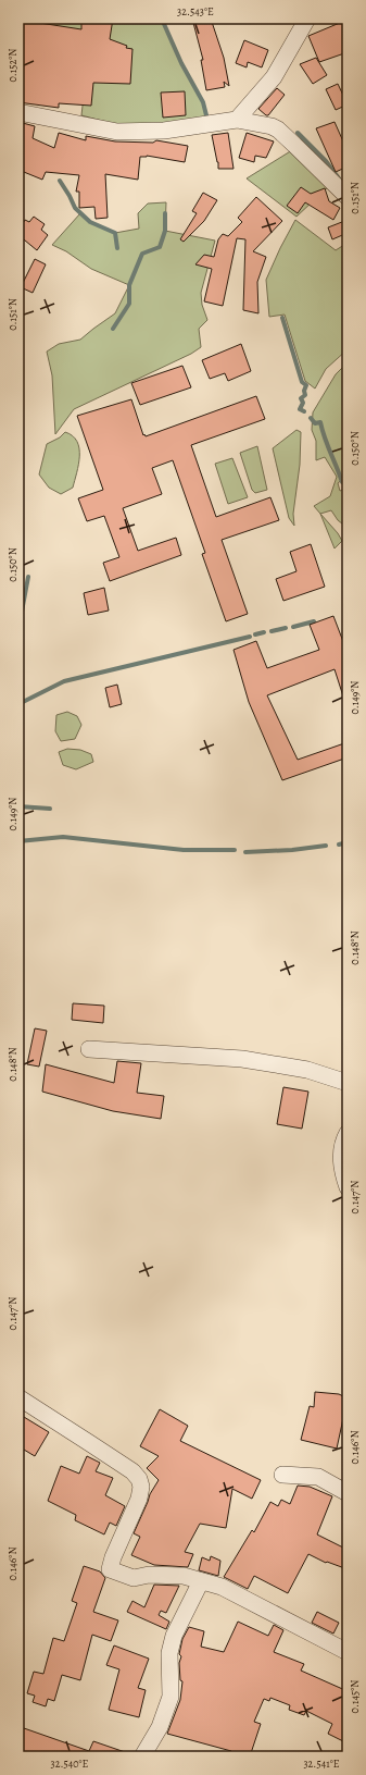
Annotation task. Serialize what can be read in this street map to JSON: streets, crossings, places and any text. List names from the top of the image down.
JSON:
{
  "coordinates": [
    "32.543°E",
    "0.152°N",
    "0.151°N",
    "0.150°N",
    "0.149°N",
    "0.148°N",
    "0.147°N",
    "0.146°N",
    "0.145°N",
    "32.540°E",
    "32.541°E"
  ]
}
